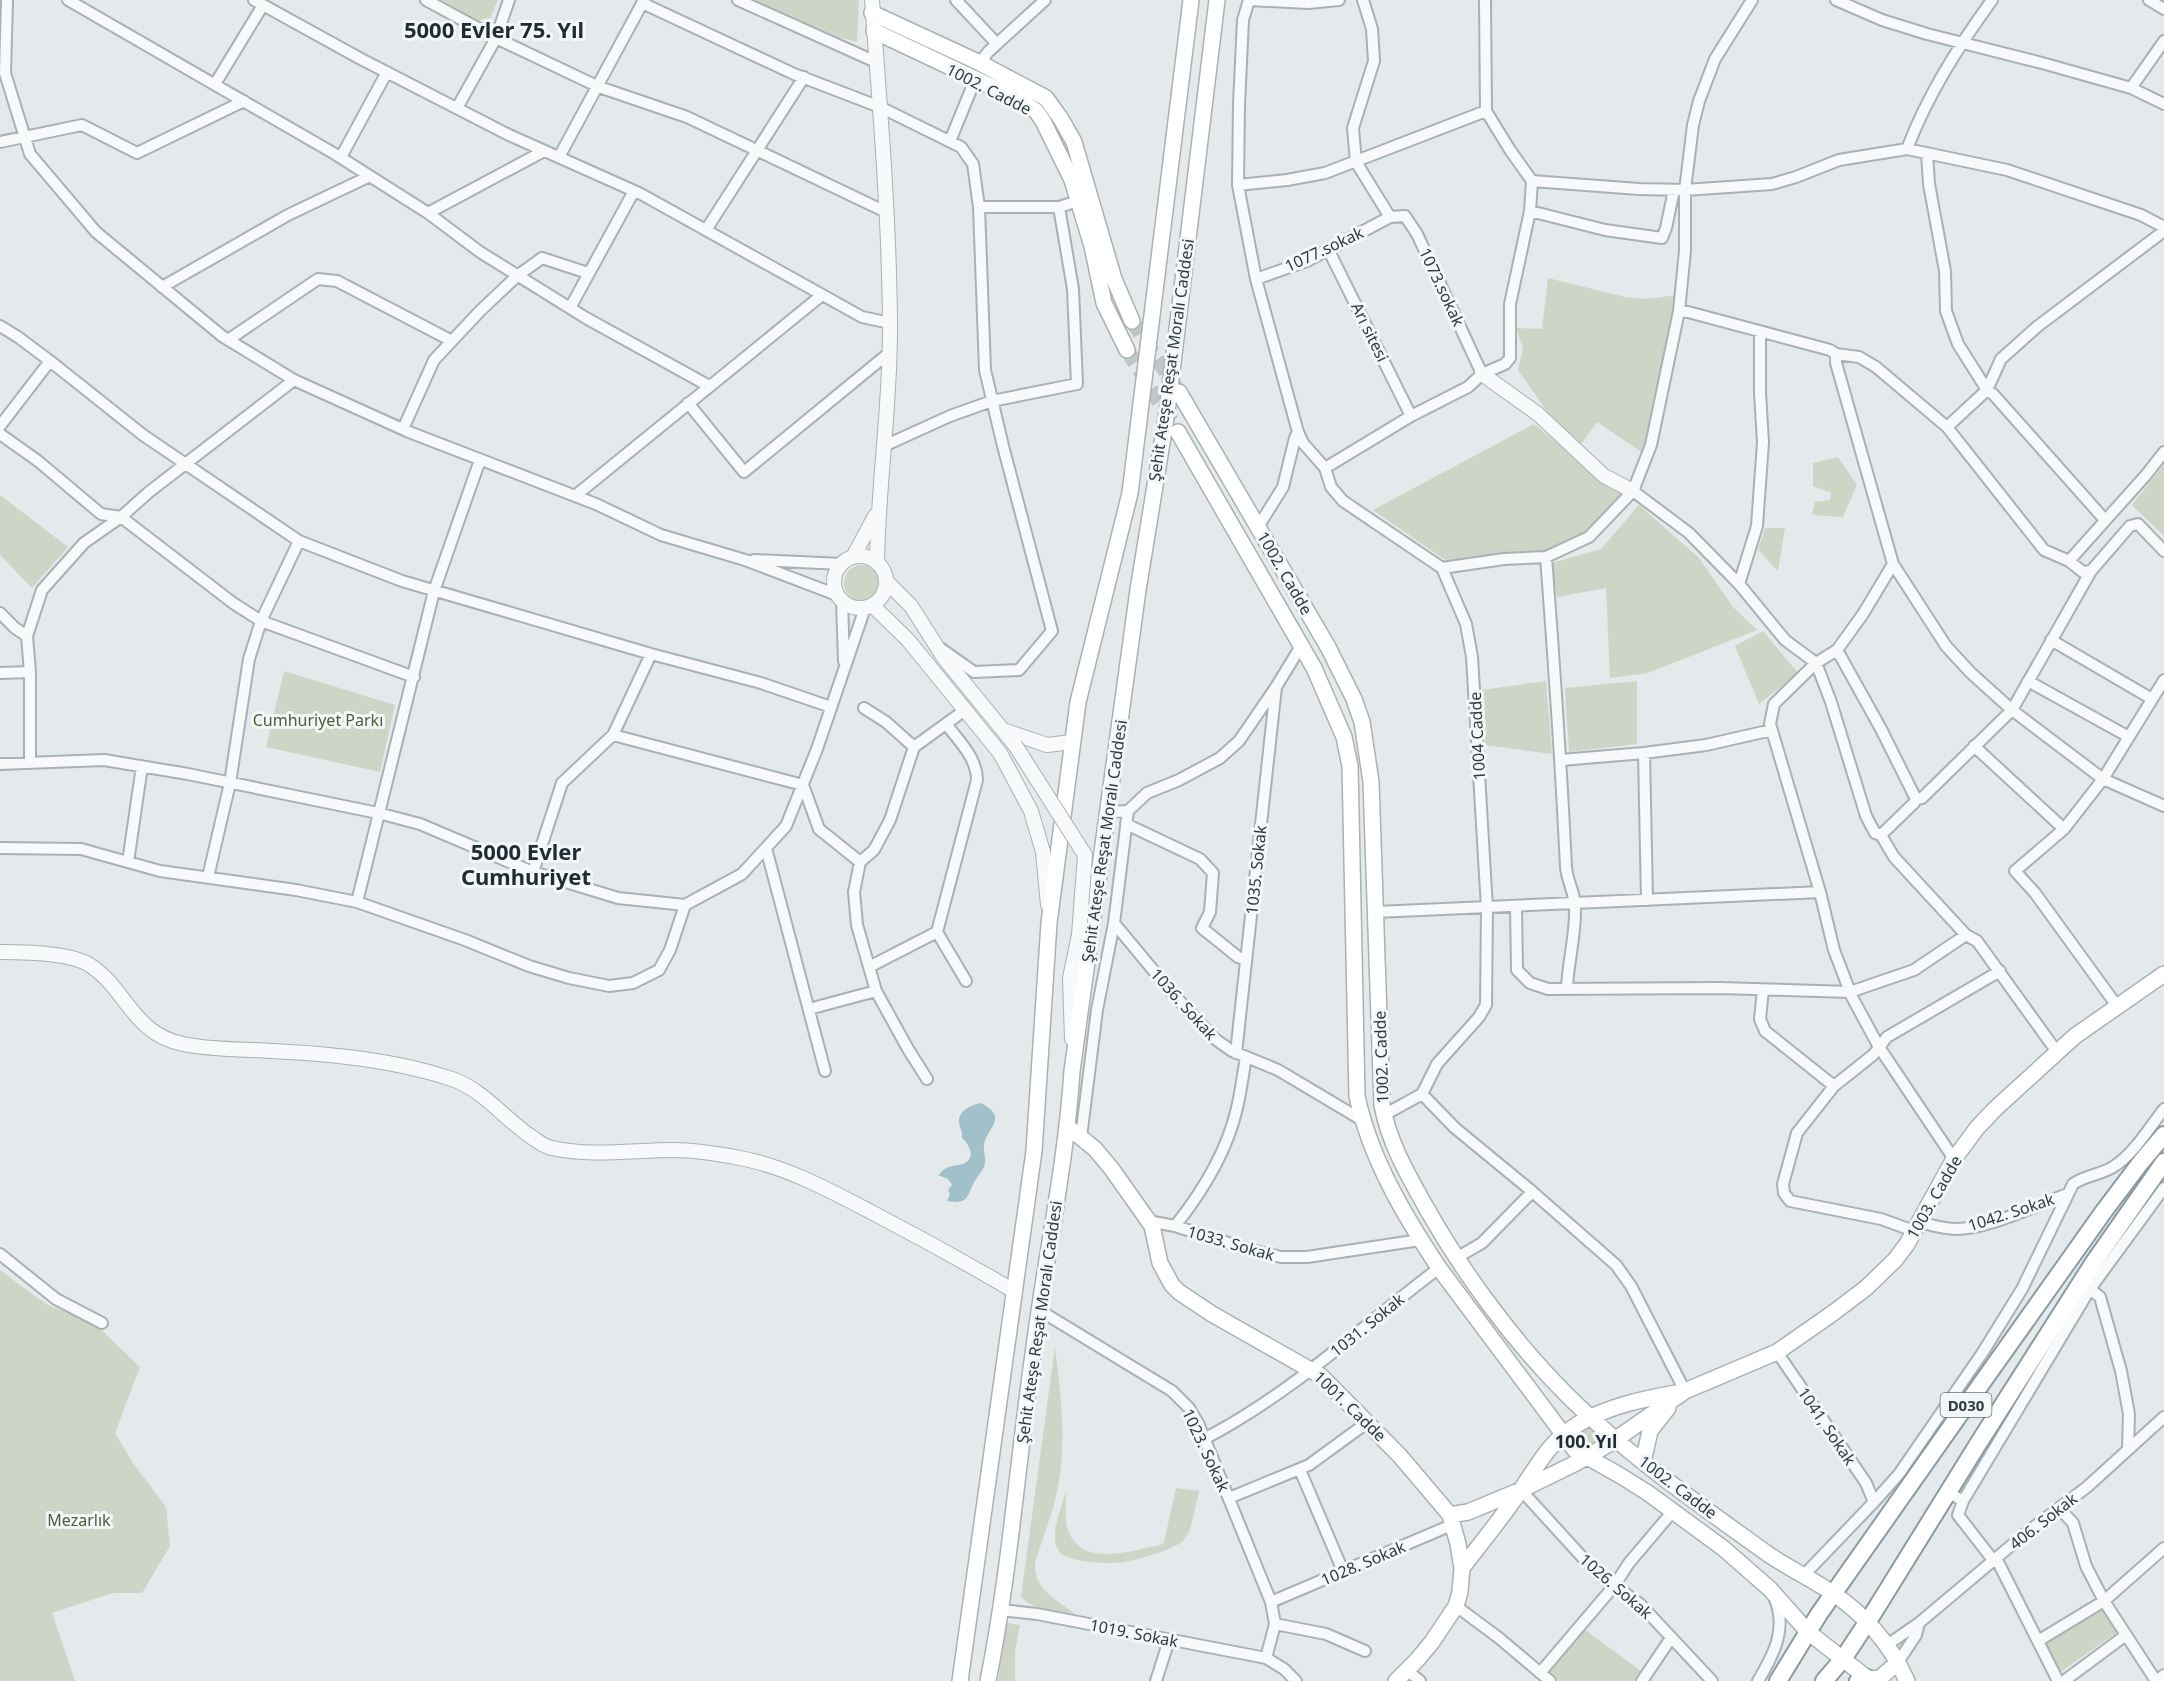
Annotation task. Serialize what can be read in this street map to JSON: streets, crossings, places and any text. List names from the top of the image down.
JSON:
{
  "streets": {
    "highway": ["D030"],
    "main road": [
      "1002. Cadde",
      "Şehit Ateşe Reşat Moralı Caddesi",
      "1003. Cadde",
      "1001. Cadde"
    ],
    "street": [
      "1077.sokak",
      "1073.sokak",
      "Arı sitesi",
      "1004 Cadde",
      "1035. Sokak",
      "1036. Sokak",
      "1042. Sokak",
      "1033. Sokak",
      "1031. Sokak",
      "1041, Sokak",
      "1023. Sokak",
      "406. Sokak",
      "1028. Sokak",
      "1026. Sokak",
      "1019. Sokak"
    ]
  },
  "crossings": [
    ["1002. Cadde", "1036. Sokak"],
    ["1002. Cadde", "1003. Cadde"],
    ["1002. Cadde", "1033. Sokak"],
    ["1002. Cadde", "1031. Sokak"],
    ["1002. Cadde", "D030"],
    ["1002. Cadde", "406. Sokak"],
    ["1077.sokak", "1073.sokak"],
    ["1077.sokak", "Arı sitesi"],
    ["Şehit Ateşe Reşat Moralı Caddesi", "1001. Cadde"],
    ["Şehit Ateşe Reşat Moralı Caddesi", "1023. Sokak"],
    ["Şehit Ateşe Reşat Moralı Caddesi", "1019. Sokak"],
    ["1035. Sokak", "1036. Sokak"],
    ["1035. Sokak", "1033. Sokak"],
    ["1003. Cadde", "1042. Sokak"],
    ["1003. Cadde", "1001. Cadde"],
    ["1003. Cadde", "1041, Sokak"],
    ["1003. Cadde", "1026. Sokak"],
    ["1033. Sokak", "1001. Cadde"],
    ["1031. Sokak", "1001. Cadde"],
    ["1031. Sokak", "1023. Sokak"],
    ["1001. Cadde", "1028. Sokak"],
    ["1023. Sokak", "1028. Sokak"],
    ["1023. Sokak", "1019. Sokak"]
  ],
  "districts": ["5000 Evler 75. Yıl", "5000 Evler Cumhuriyet", "100. Yıl"],
  "parks": ["Cumhuriyet Parkı", "Mezarlık"]
}
